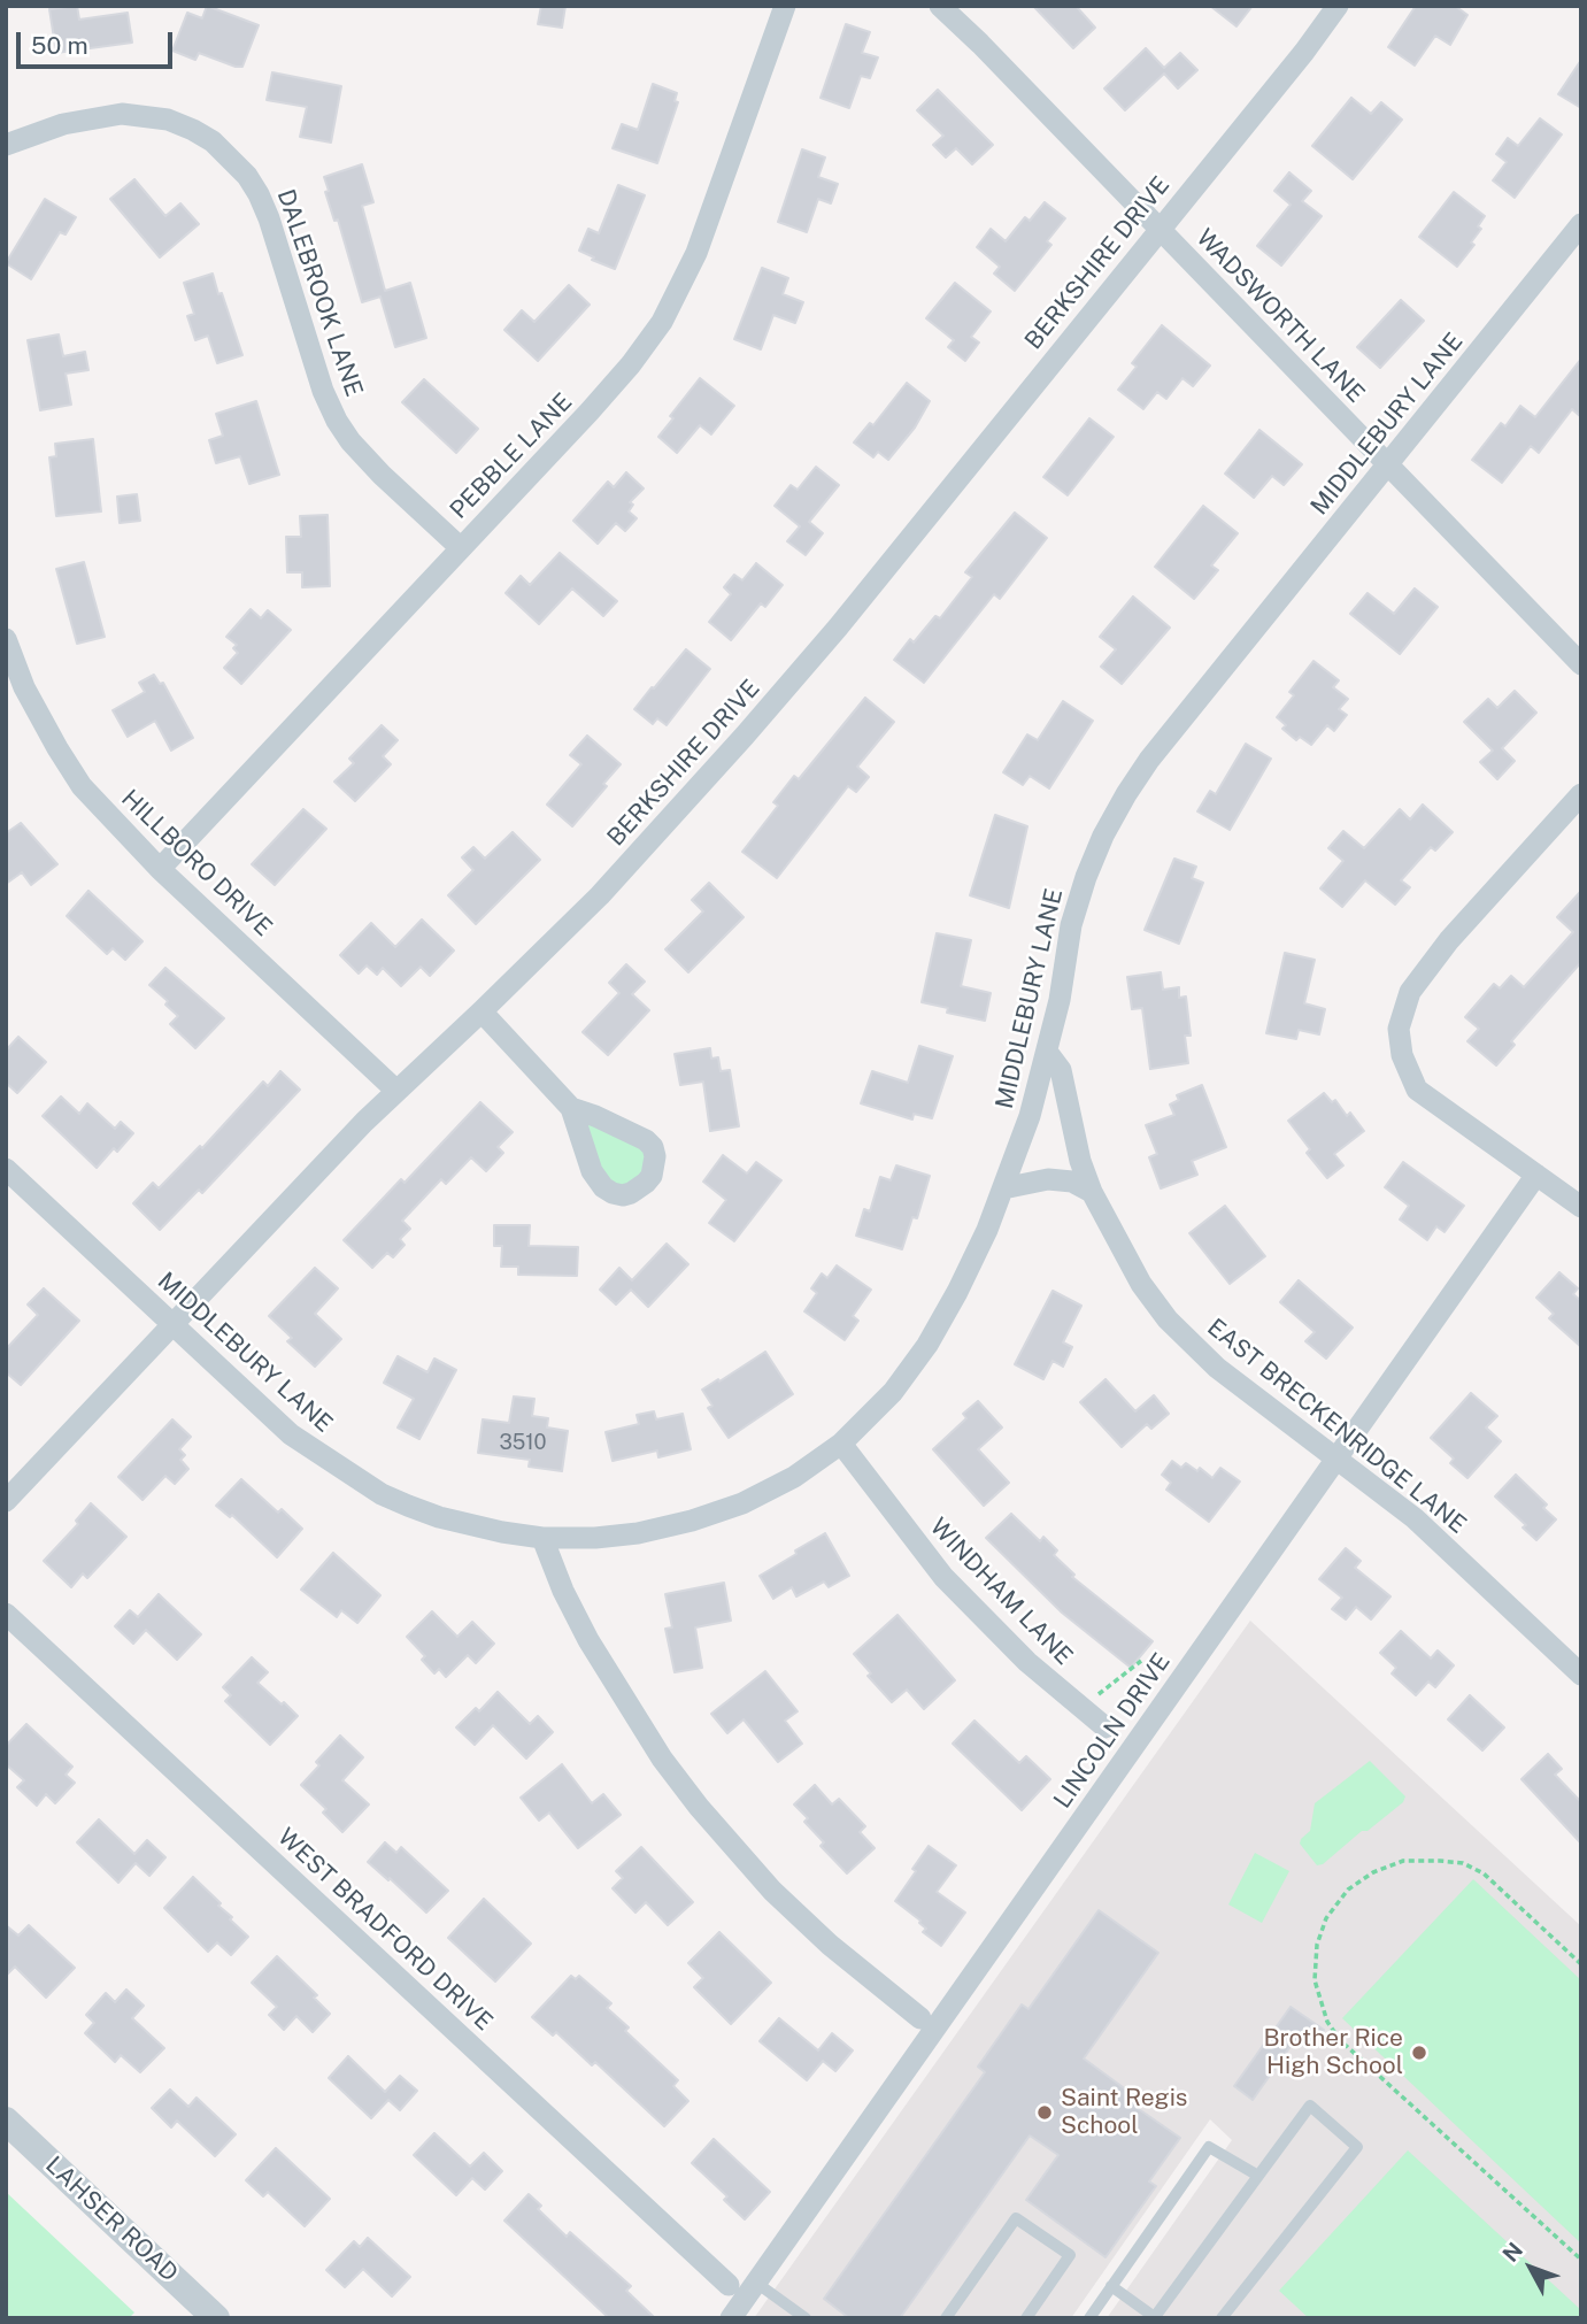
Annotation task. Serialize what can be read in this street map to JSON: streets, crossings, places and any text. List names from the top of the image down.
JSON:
{
  "streets": {
    "street": [
      "BERKSHIRE DRIVE",
      "DALEBROOK LANE",
      "WADSWORTH LANE",
      "MIDDLEBURY LANE",
      "PEBBLE LANE",
      "HILLBORO DRIVE",
      "EAST BRECKENRIDGE LANE",
      "WINDHAM LANE",
      "LINCOLN DRIVE",
      "WEST BRADFORD DRIVE",
      "LAHSER ROAD"
    ]
  },
  "crossings": [
    ["BERKSHIRE DRIVE", "WADSWORTH LANE"],
    ["BERKSHIRE DRIVE", "MIDDLEBURY LANE"],
    ["BERKSHIRE DRIVE", "HILLBORO DRIVE"],
    ["DALEBROOK LANE", "PEBBLE LANE"],
    ["WADSWORTH LANE", "MIDDLEBURY LANE"],
    ["MIDDLEBURY LANE", "EAST BRECKENRIDGE LANE"],
    ["MIDDLEBURY LANE", "WINDHAM LANE"],
    ["PEBBLE LANE", "HILLBORO DRIVE"],
    ["EAST BRECKENRIDGE LANE", "LINCOLN DRIVE"]
  ],
  "places": ["Brother Rice High School", "Saint Regis School"],
  "house_numbers": ["3510"],
  "scale_bar": "50 m",
  "north": "top left"
}
